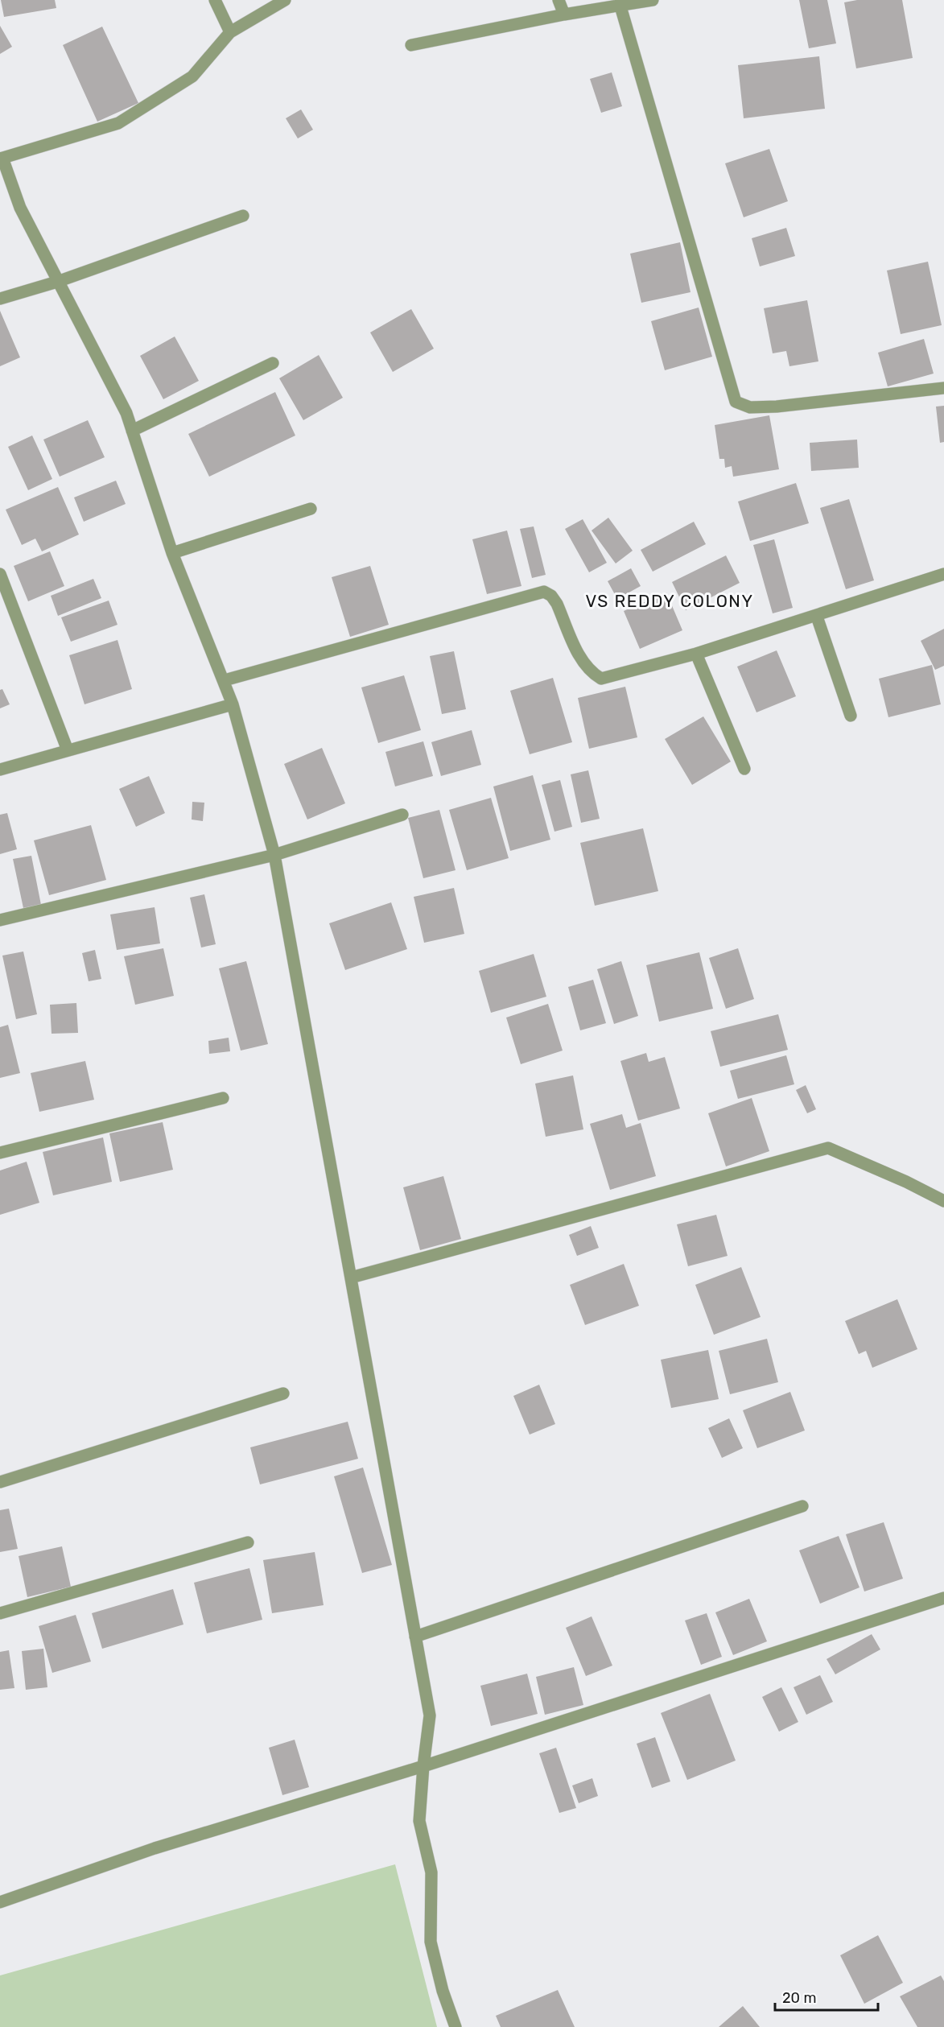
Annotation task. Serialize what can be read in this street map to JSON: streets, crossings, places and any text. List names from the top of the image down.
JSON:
{
  "districts": ["VS REDDY COLONY"],
  "scale_bar": "20 m"
}
